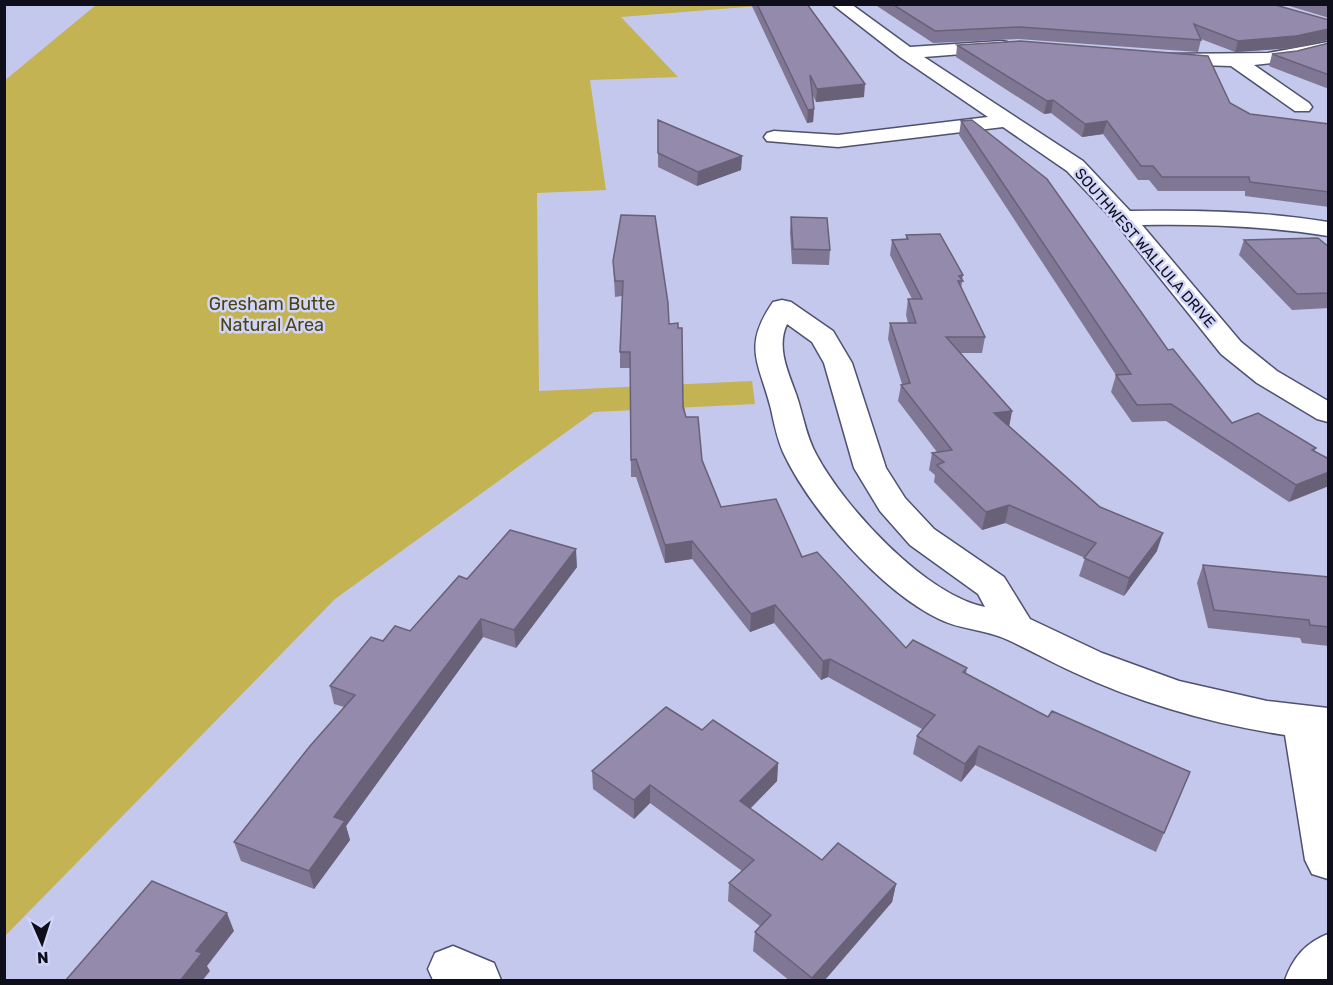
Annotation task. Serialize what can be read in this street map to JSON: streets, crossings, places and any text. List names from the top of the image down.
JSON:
{
  "streets": {
    "street": ["SOUTHWEST WALLULA DRIVE"]
  },
  "parks": ["Gresham Butte Natural Area"],
  "north": "bottom"
}
